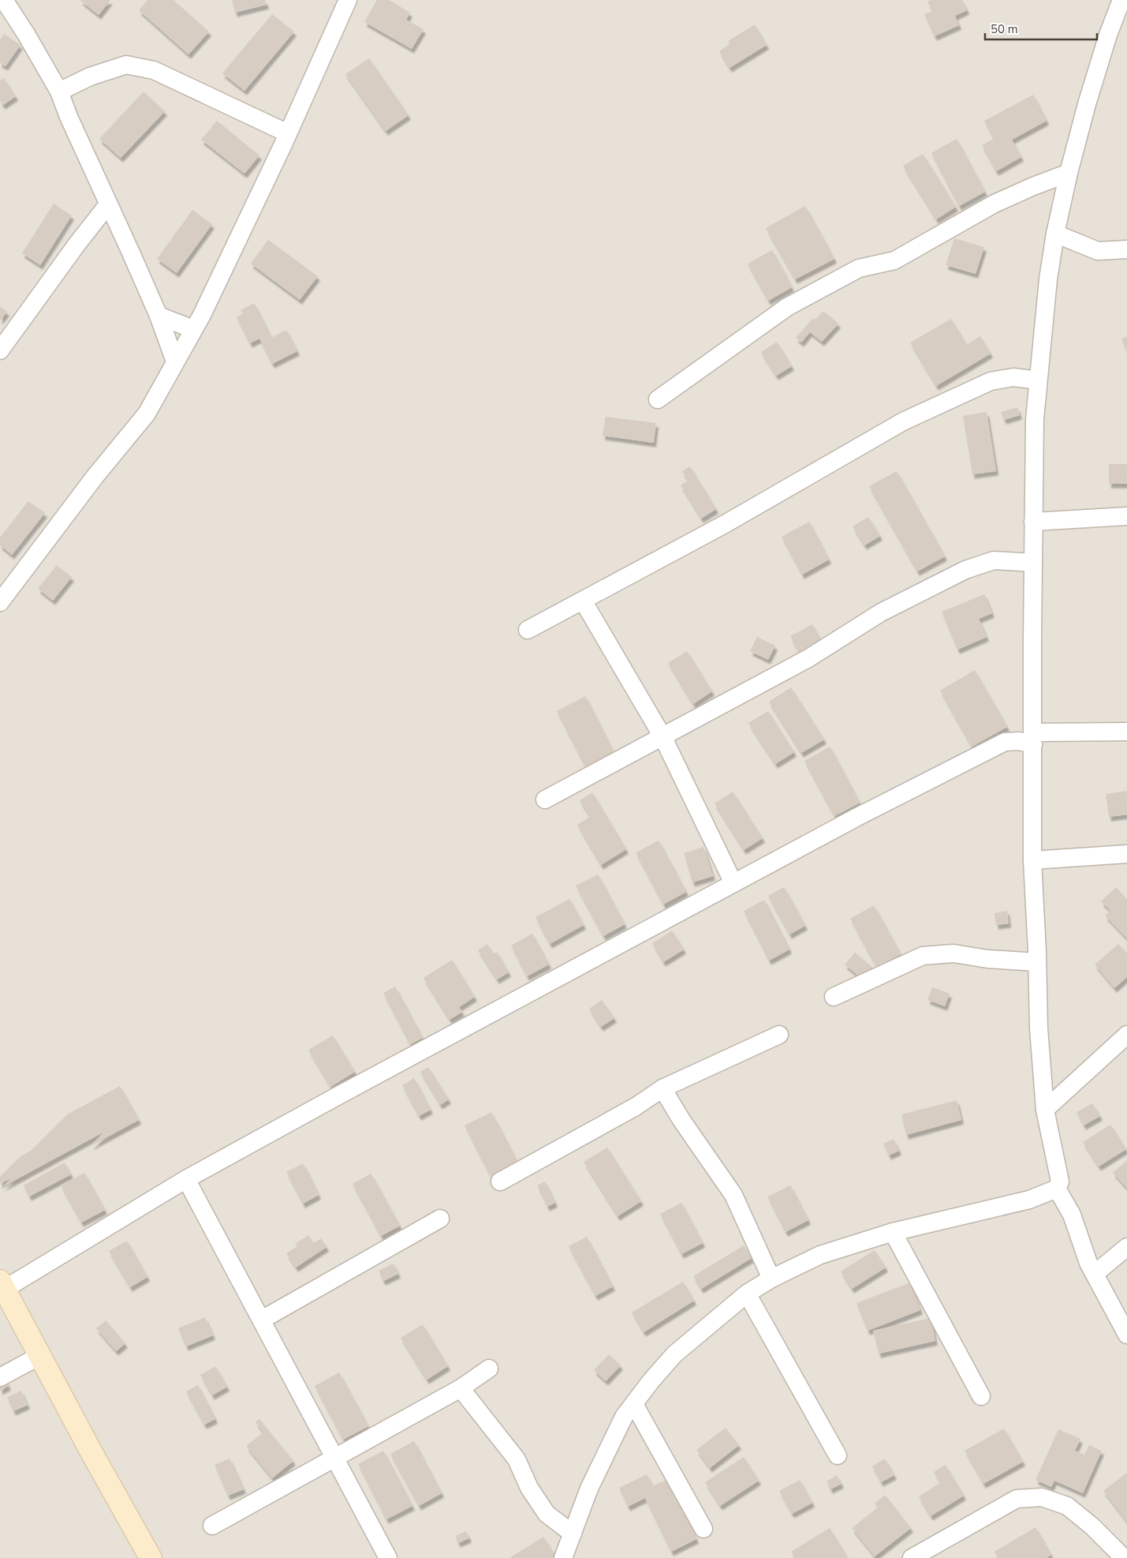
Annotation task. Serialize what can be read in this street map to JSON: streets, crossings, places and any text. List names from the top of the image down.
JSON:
{
  "scale_bar": "50 m"
}
